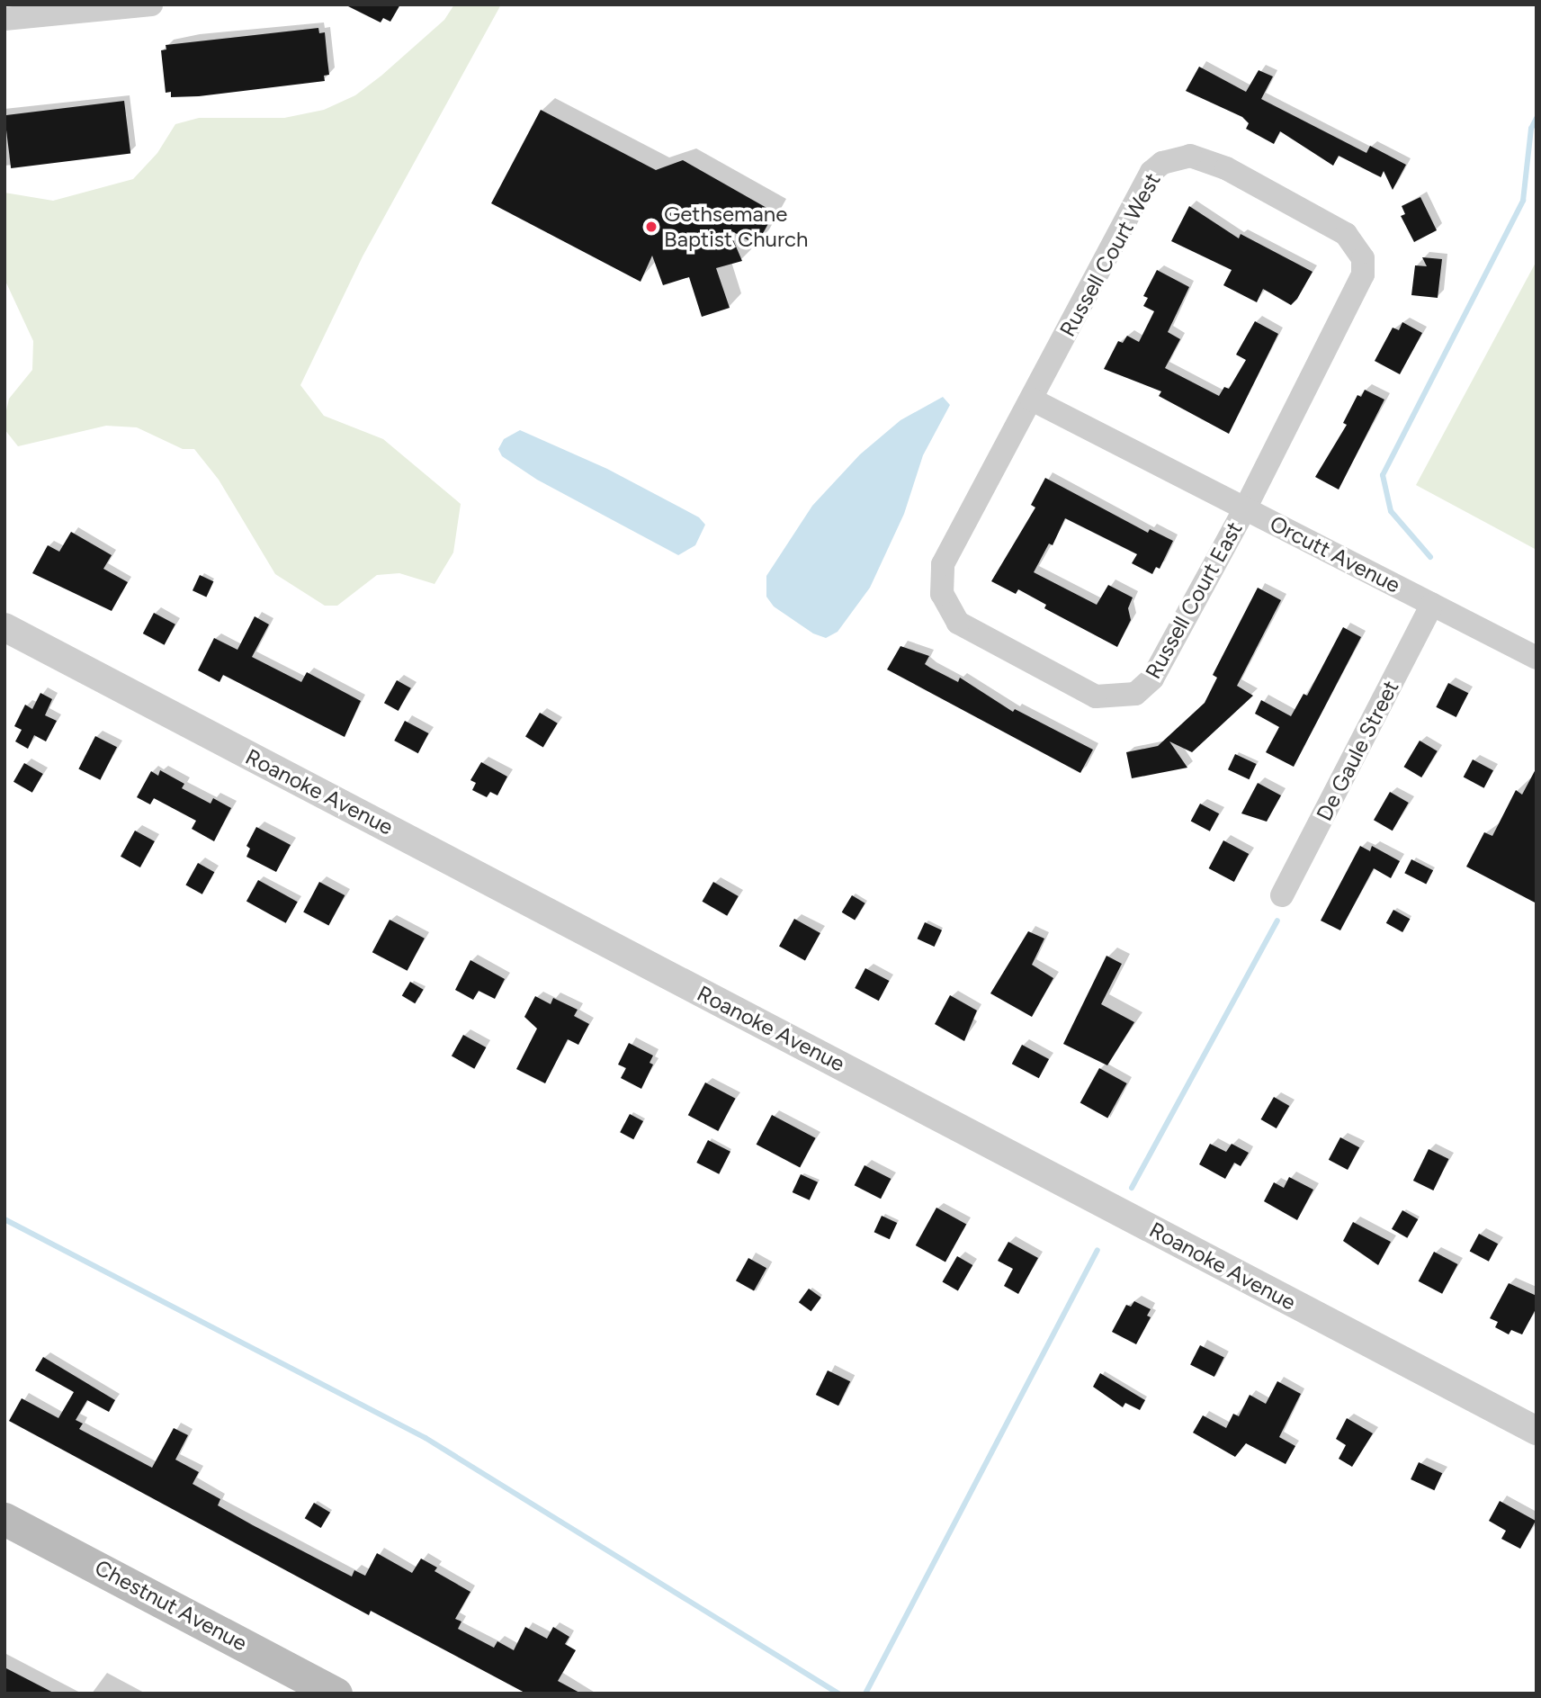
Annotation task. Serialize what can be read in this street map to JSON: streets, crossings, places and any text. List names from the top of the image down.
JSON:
{
  "streets": {
    "main road": ["Chestnut Avenue"],
    "street": [
      "Russell Court West",
      "Orcutt Avenue",
      "Russell Court East",
      "De Gaule Street",
      "Roanoke Avenue"
    ]
  },
  "crossings": [
    ["Russell Court West", "Orcutt Avenue"],
    ["Russell Court West", "Russell Court East"],
    ["Orcutt Avenue", "Russell Court East"],
    ["Orcutt Avenue", "De Gaule Street"]
  ],
  "places": ["Gethsemane Baptist Church"]
}
